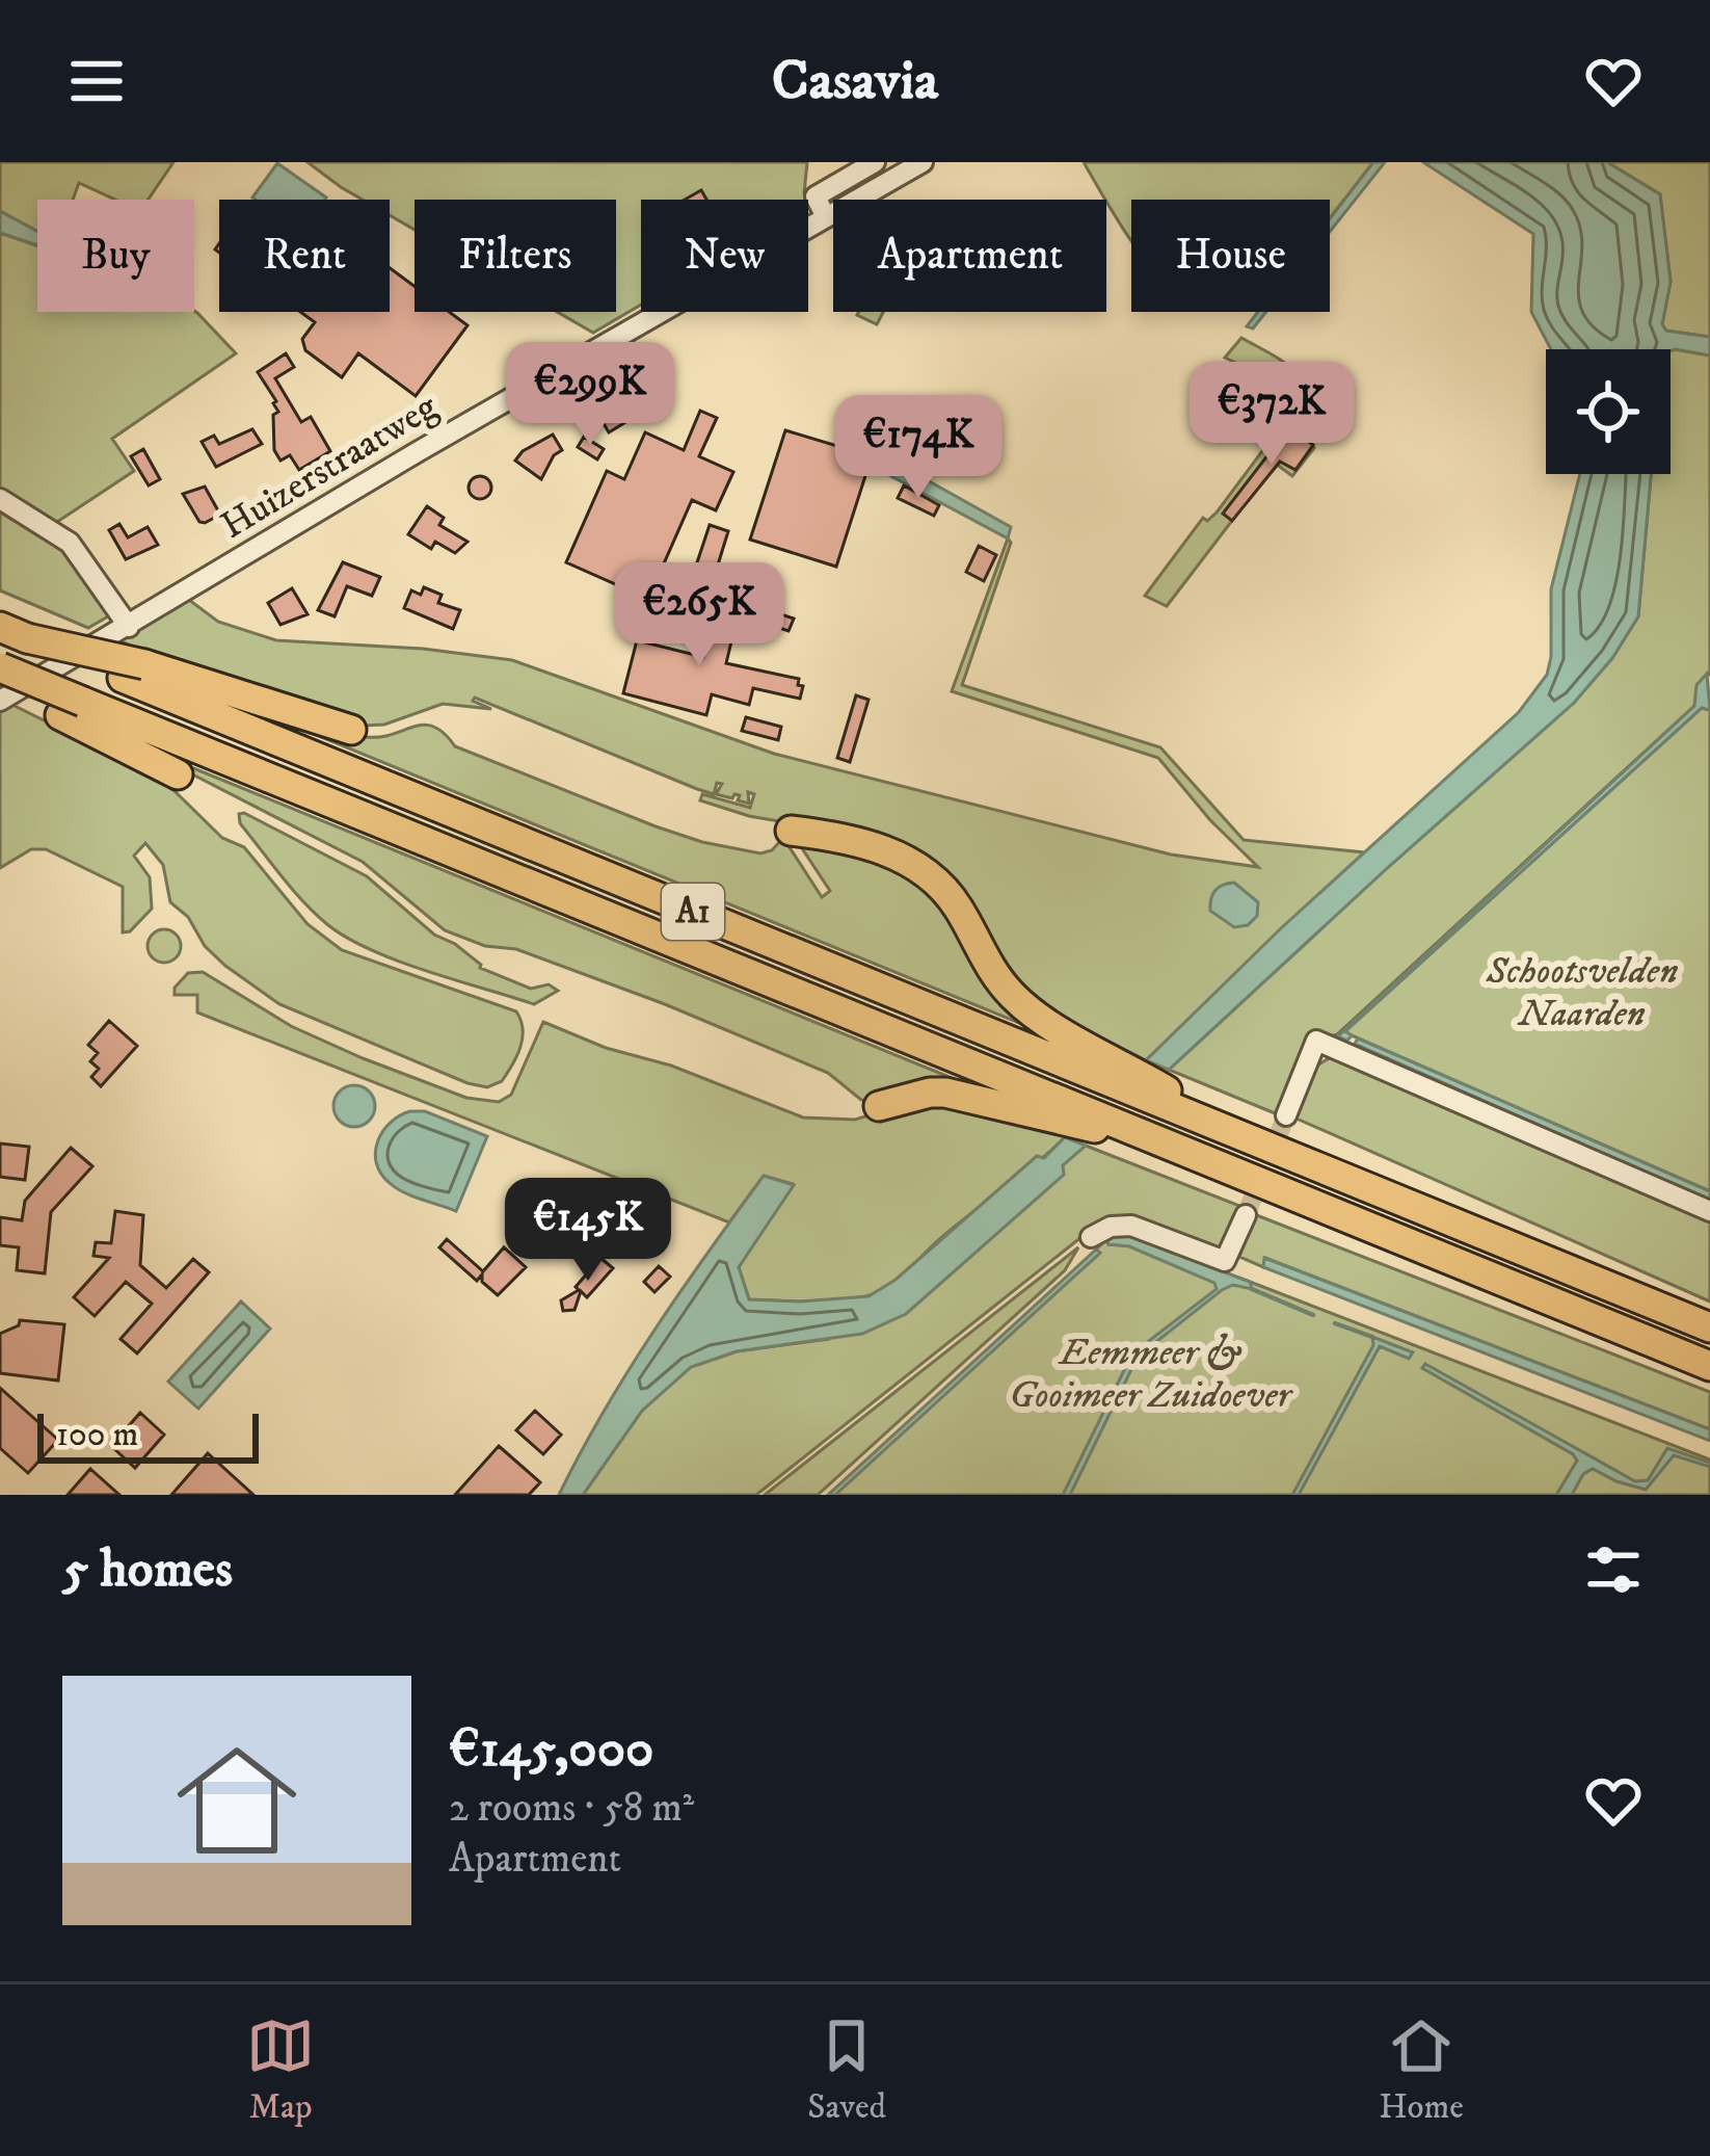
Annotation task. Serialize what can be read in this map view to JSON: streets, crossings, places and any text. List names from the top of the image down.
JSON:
{
  "streets": {
    "highway": ["A1"],
    "street": ["Huizerstraatweg"]
  },
  "parks": ["Schootsvelden Naarden", "Eemmeer & Gooimeer Zuidoever"],
  "scale_bar": "100 m",
  "page": {
    "header": "Casavia",
    "chip": [
      "Buy",
      "Rent",
      "Filters",
      "New",
      "Apartment",
      "House"
    ],
    "price": [
      "€299K",
      "€372K",
      "€174K",
      "€265K",
      "€145K"
    ],
    "scale": "100 m",
    "heading": "5 homes",
    "list": [
      {
        "name": "€145,000",
        "note": "2 rooms · 58 m² · Apartment"
      }
    ],
    "tabs": ["Map", "Saved", "Home"]
  }
}
